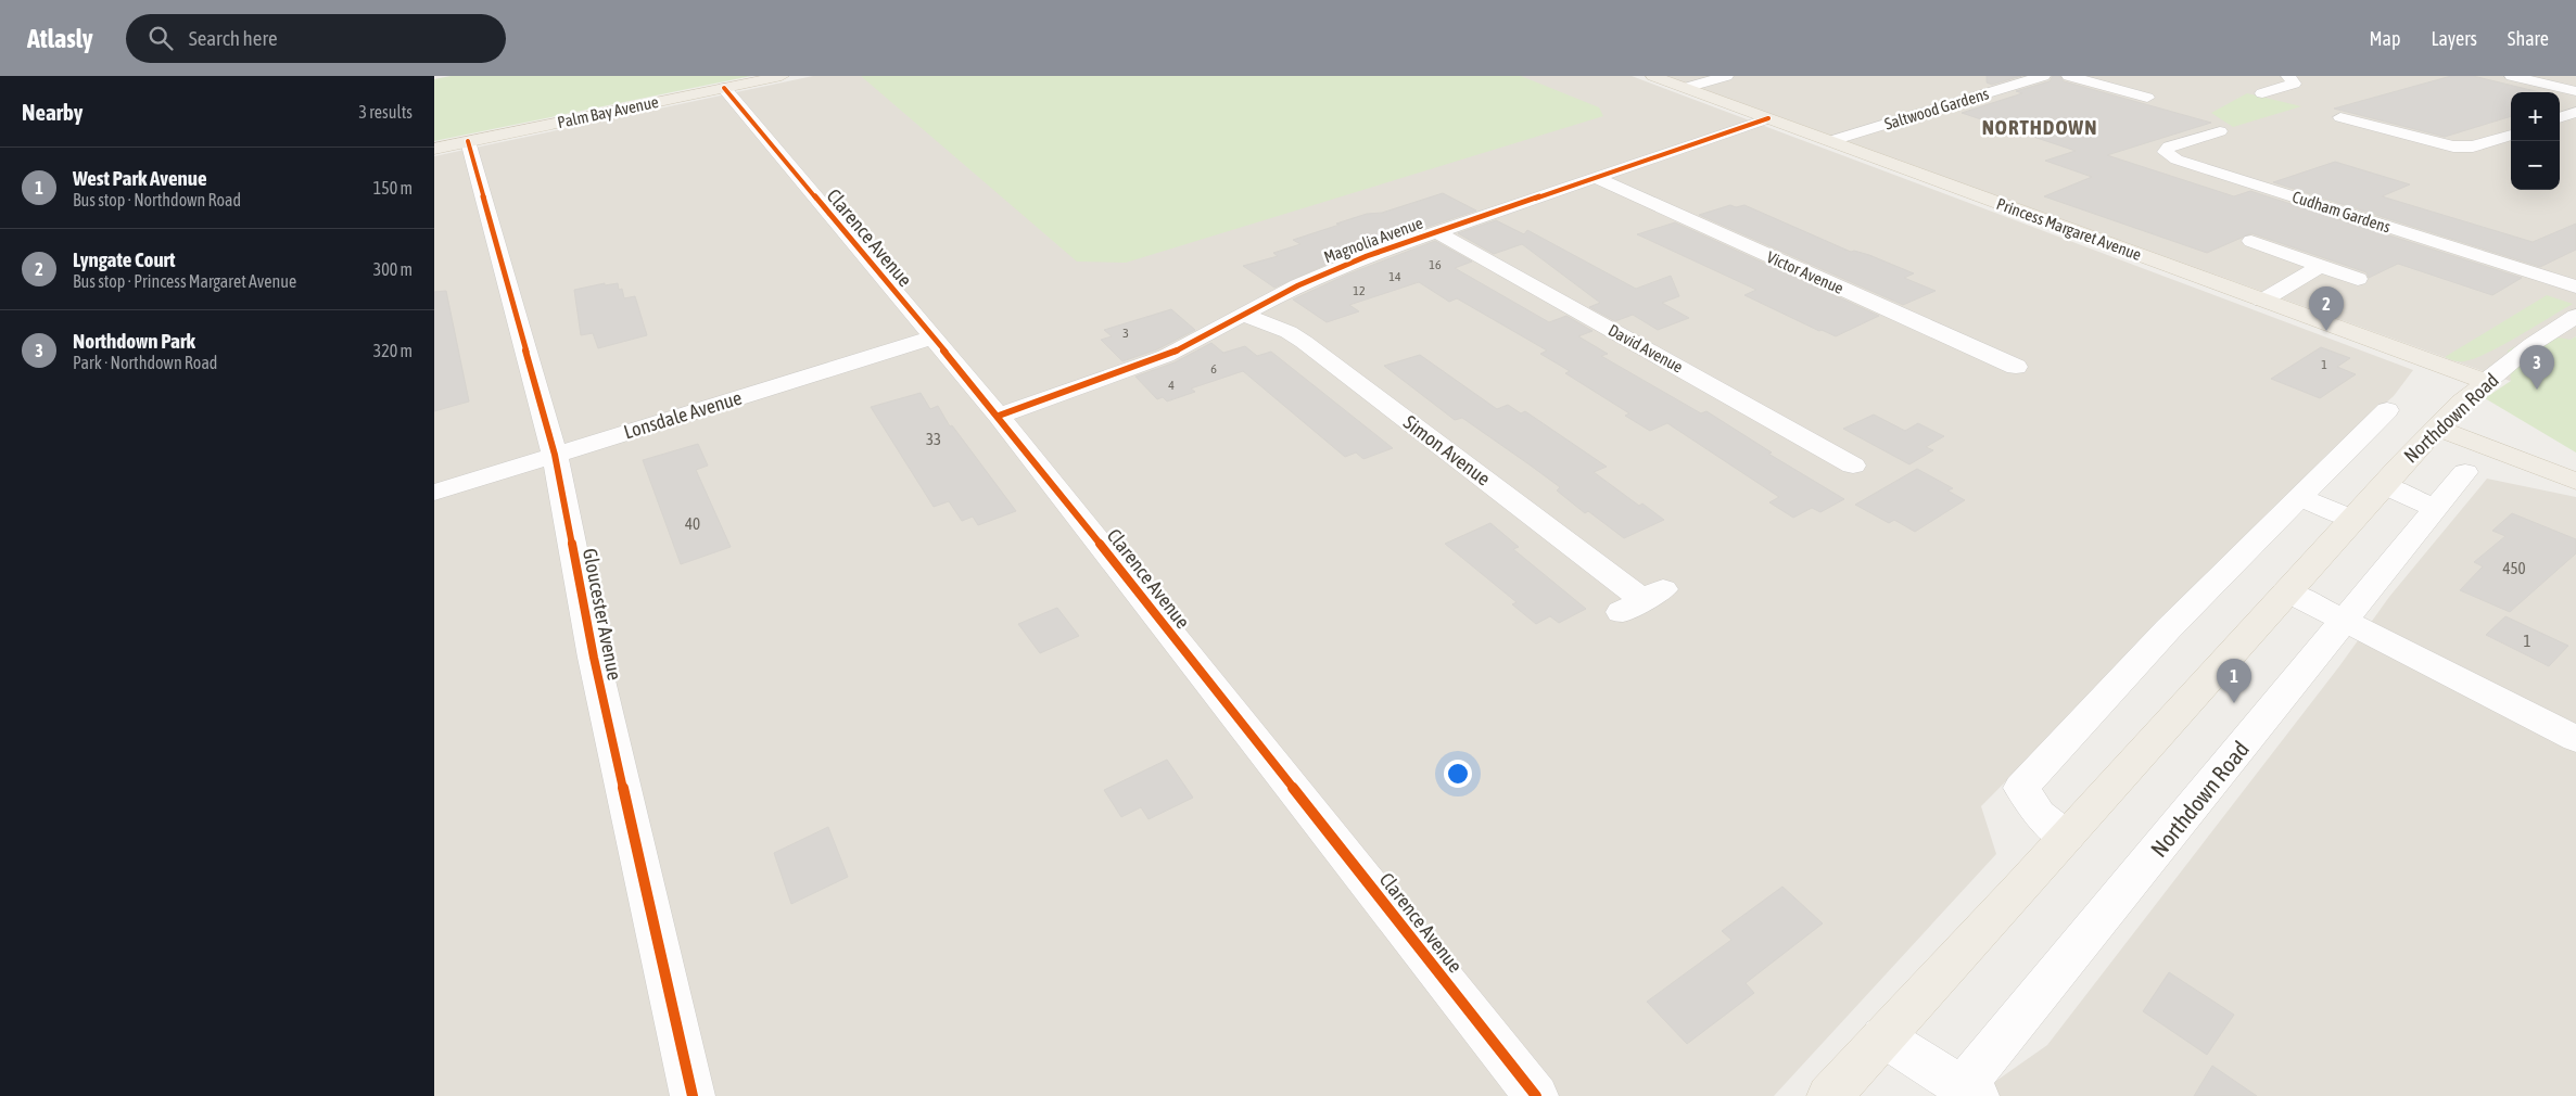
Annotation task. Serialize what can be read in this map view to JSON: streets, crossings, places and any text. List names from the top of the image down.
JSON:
{
  "streets": {
    "main road": ["Palm Bay Avenue", "Princess Margaret Avenue", "Northdown Road"],
    "street": [
      "Saltwood Gardens",
      "Cudham Gardens",
      "Clarence Avenue",
      "Magnolia Avenue",
      "Victor Avenue",
      "David Avenue",
      "Lonsdale Avenue",
      "Simon Avenue",
      "Gloucester Avenue"
    ]
  },
  "crossings": [
    ["Saltwood Gardens", "Princess Margaret Avenue"],
    ["Palm Bay Avenue", "Clarence Avenue"],
    ["Palm Bay Avenue", "Gloucester Avenue"],
    ["Princess Margaret Avenue", "Magnolia Avenue"],
    ["Princess Margaret Avenue", "Northdown Road"],
    ["Clarence Avenue", "Magnolia Avenue"],
    ["Clarence Avenue", "Lonsdale Avenue"],
    ["Magnolia Avenue", "Victor Avenue"],
    ["Magnolia Avenue", "David Avenue"],
    ["Magnolia Avenue", "Simon Avenue"],
    ["Lonsdale Avenue", "Gloucester Avenue"]
  ],
  "districts": ["NORTHDOWN"],
  "house_numbers": [
    "16",
    "14",
    "12",
    "3",
    "1",
    "6",
    "4",
    "33",
    "40",
    "450",
    "1"
  ],
  "page": {
    "header": "Atlasly",
    "search": "Search here",
    "nav": ["Map", "Layers", "Share"],
    "heading": ["Nearby", "3 results"],
    "map_buttons": ["+", "−"],
    "list": [
      {
        "mark": "1",
        "name": "West Park Avenue",
        "note": "Bus stop · Northdown Road",
        "value": "150 m"
      },
      {
        "mark": "2",
        "name": "Lyngate Court",
        "note": "Bus stop · Princess Margaret Avenue",
        "value": "300 m"
      },
      {
        "mark": "3",
        "name": "Northdown Park",
        "note": "Park · Northdown Road",
        "value": "320 m"
      }
    ],
    "pins": ["2", "3", "1"]
  }
}
